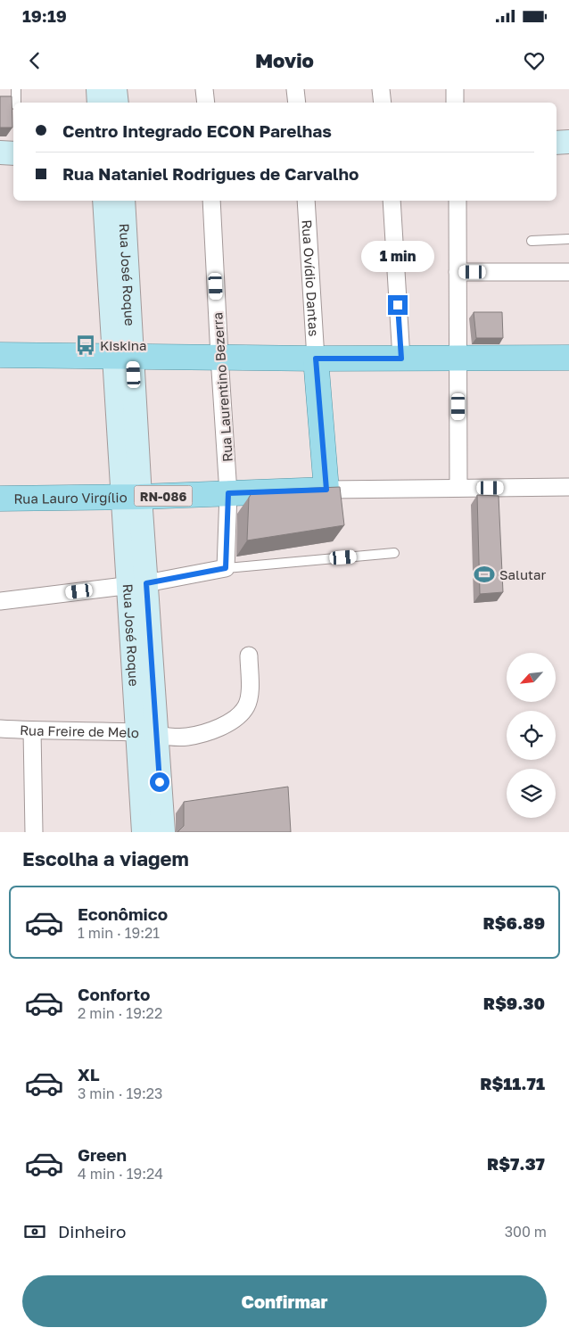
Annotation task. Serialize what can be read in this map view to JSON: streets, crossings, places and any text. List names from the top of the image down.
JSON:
{
  "streets": {
    "main road": ["RN-086", "Rua Lauro Virgílio"],
    "street": [
      "Rua José Roque",
      "Rua Ovídio Dantas",
      "Rua Laurentino Bezerra",
      "Rua Freire de Melo"
    ]
  },
  "crossings": [
    ["Rua José Roque", "Rua Lauro Virgílio"],
    ["Rua José Roque", "Rua Freire de Melo"],
    ["Rua Laurentino Bezerra", "Rua Lauro Virgílio"]
  ],
  "places": {
    "bus stop": ["Kiskina"],
    "sports": ["Salutar"]
  },
  "north": "bottom left",
  "page": {
    "status": "19:19",
    "header": "Movio",
    "banner": ["Centro Integrado ECON Parelhas", "Rua Nataniel Rodrigues de Carvalho"],
    "bubble": "1 min",
    "heading": "Escolha a viagem",
    "list": [
      {
        "name": "Econômico",
        "note": "1 min · 19:21",
        "value": "R$6.89"
      },
      {
        "name": "Conforto",
        "note": "2 min · 19:22",
        "value": "R$9.30"
      },
      {
        "name": "XL",
        "note": "3 min · 19:23",
        "value": "R$11.71"
      },
      {
        "name": "Green",
        "note": "4 min · 19:24",
        "value": "R$7.37"
      }
    ],
    "pay": ["Dinheiro", "300 m"],
    "buttons": "Confirmar"
  }
}
